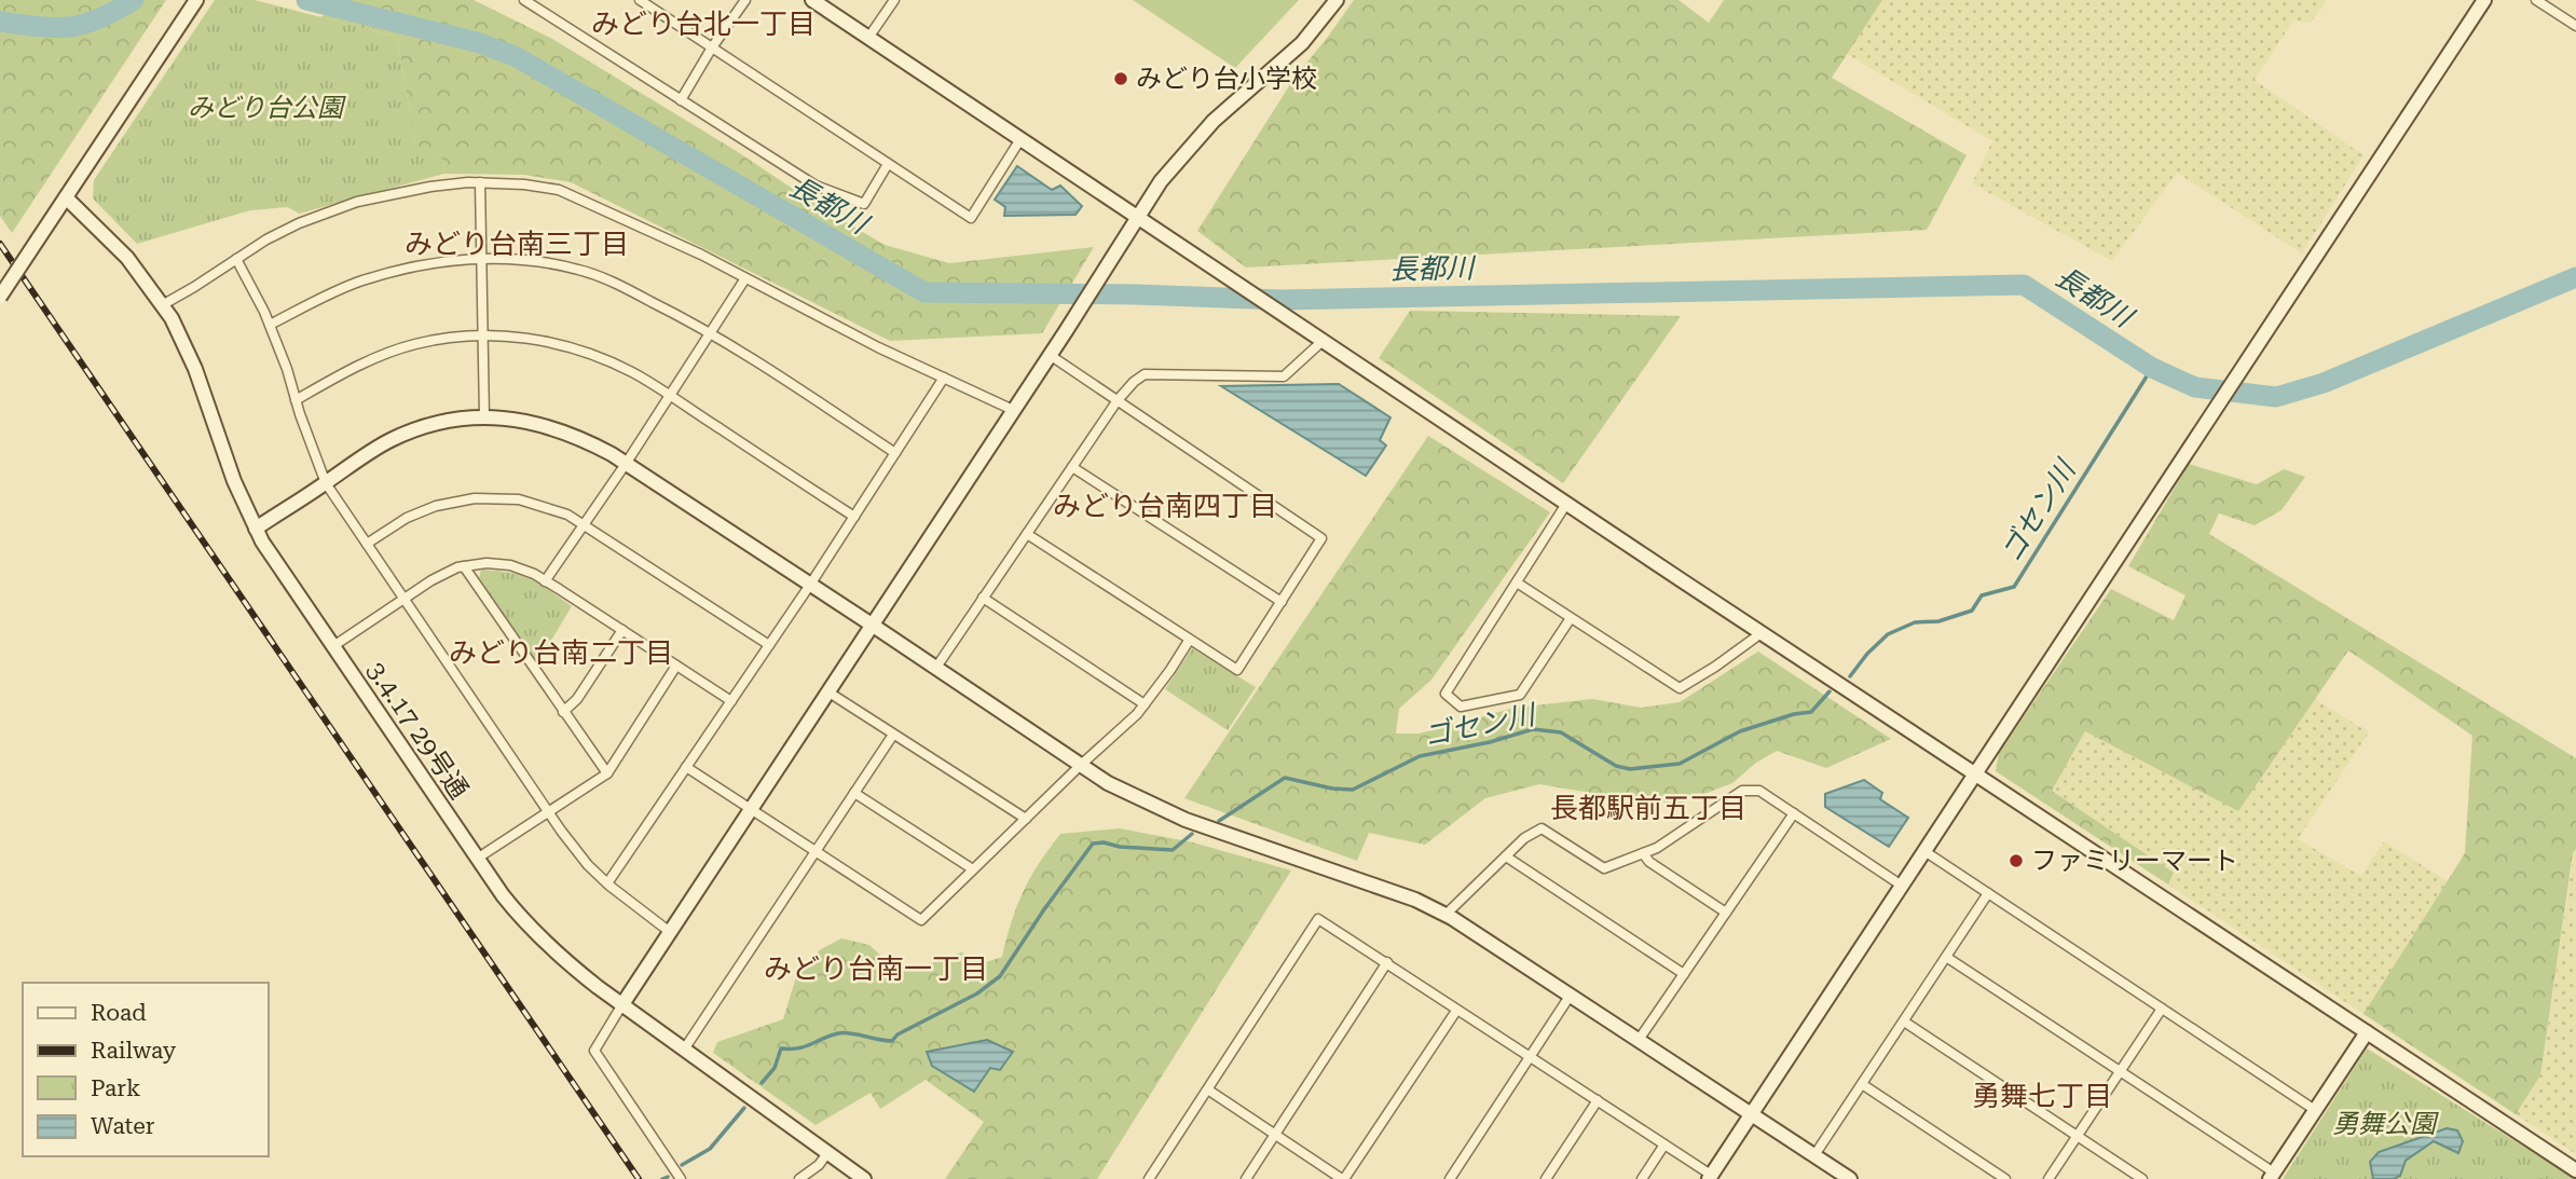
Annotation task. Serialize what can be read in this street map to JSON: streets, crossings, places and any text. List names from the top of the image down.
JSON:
{
  "streets": {
    "street": ["3.4.17 29号通"]
  },
  "districts": [
    "みどり台北一丁目",
    "みどり台南三丁目",
    "みどり台南四丁目",
    "みどり台南二丁目",
    "長都駅前五丁目",
    "みどり台南一丁目",
    "勇舞七丁目"
  ],
  "water": ["長都川", "ゴセン川"],
  "parks": ["みどり台公園", "勇舞公園"],
  "places": ["みどり台小学校", "ファミリーマート"],
  "legend": [
    "Road",
    "Railway",
    "Park",
    "Water"
  ]
}
